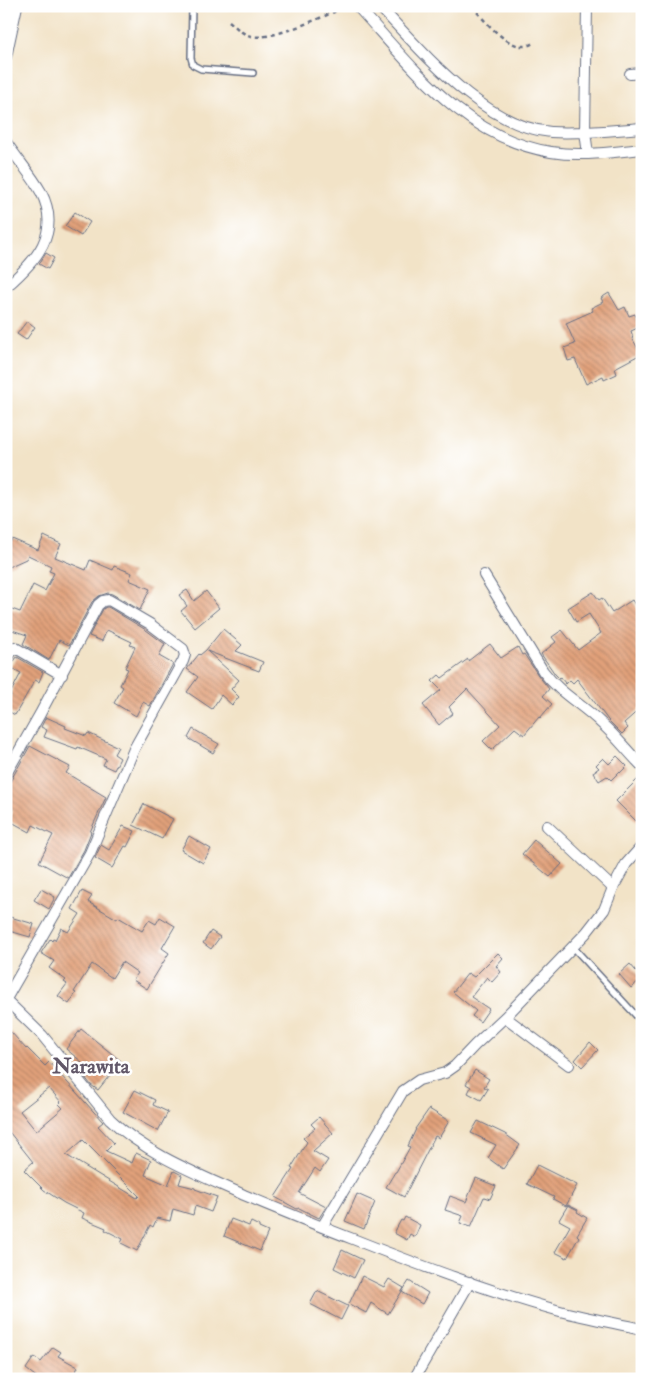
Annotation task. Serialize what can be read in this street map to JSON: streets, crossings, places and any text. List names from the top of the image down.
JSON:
{
  "districts": ["Narawita"]
}
